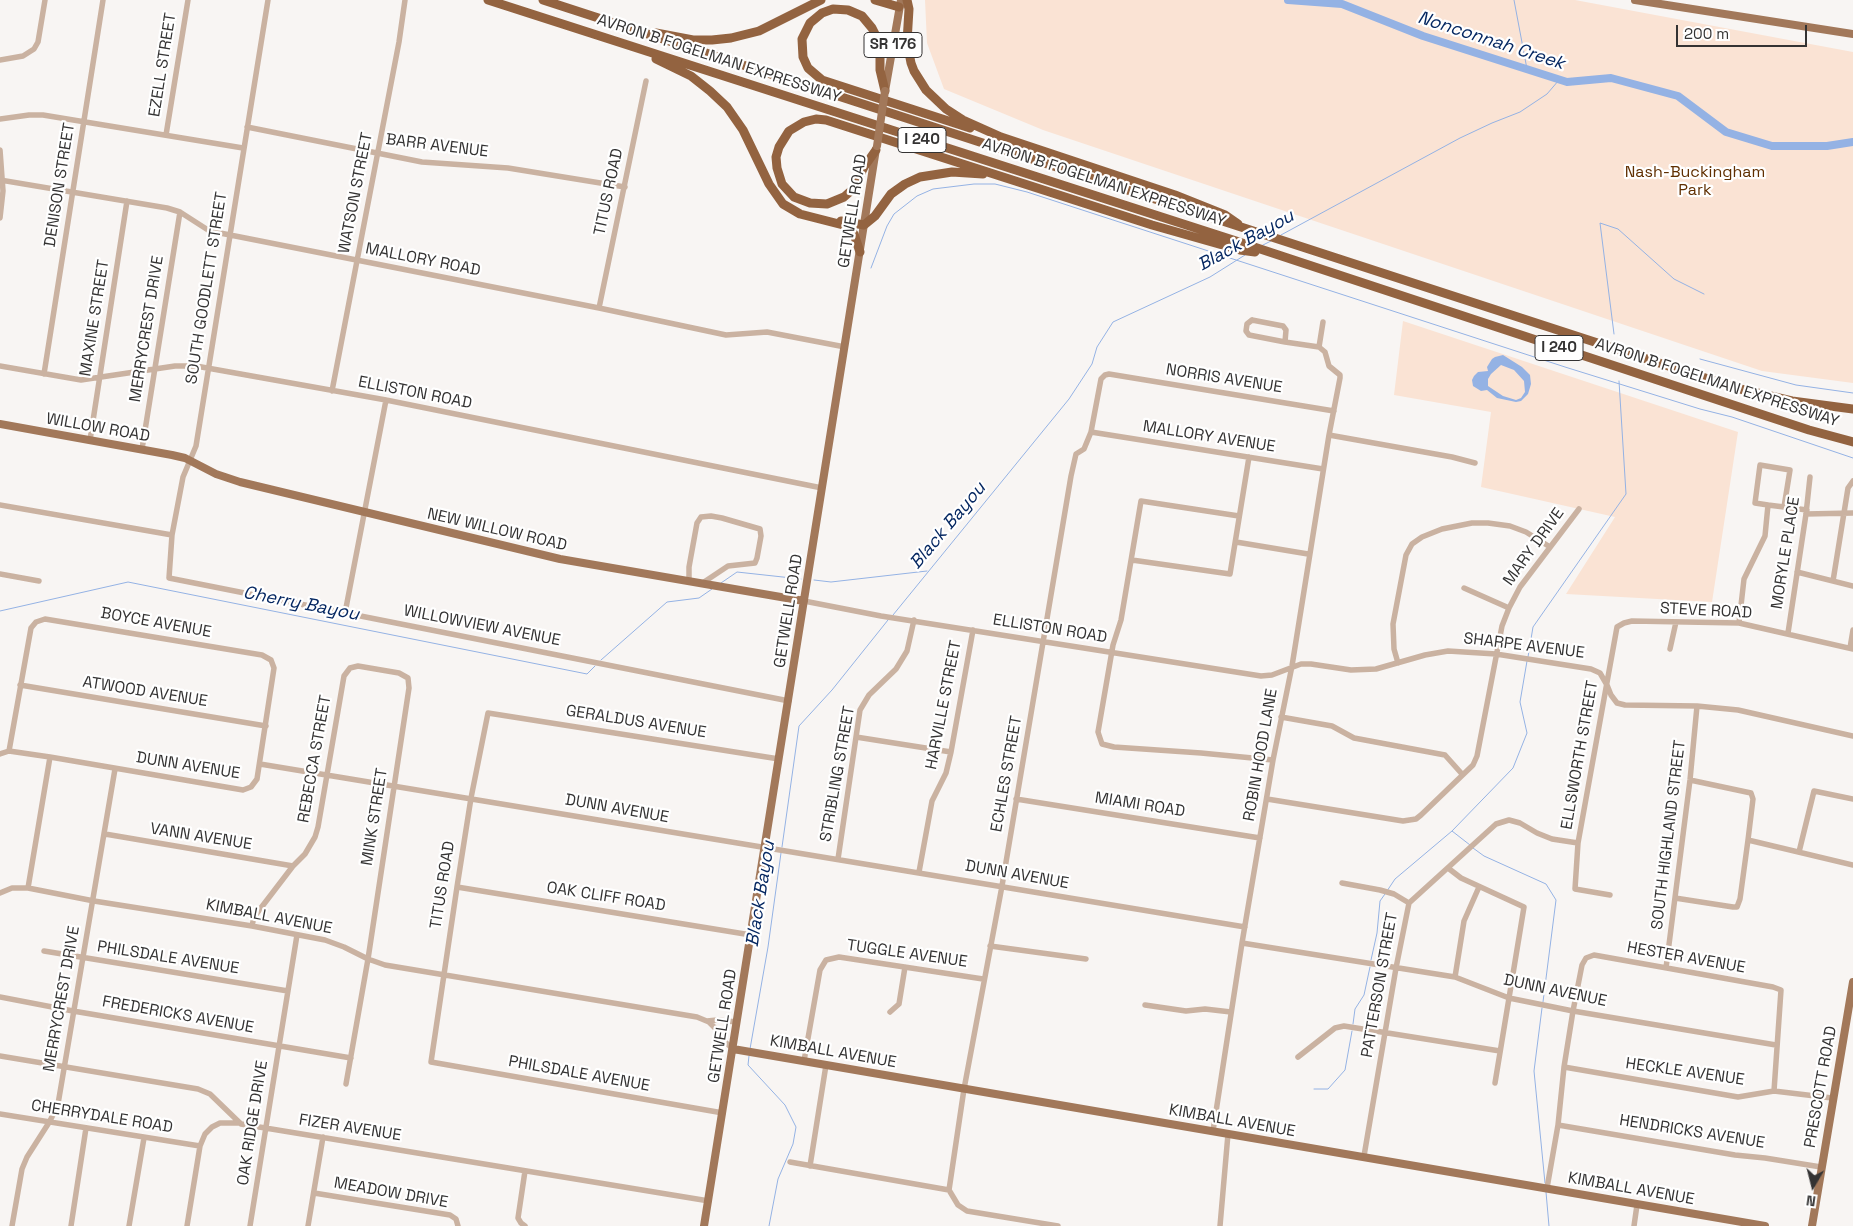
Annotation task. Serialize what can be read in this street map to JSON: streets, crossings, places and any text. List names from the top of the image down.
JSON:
{
  "streets": {
    "highway": ["AVRON B FOGELMAN EXPRESSWAY", "I 240"],
    "main road": [
      "SR 176",
      "GETWELL ROAD",
      "WILLOW ROAD",
      "NEW WILLOW ROAD",
      "KIMBALL AVENUE",
      "PRESCOTT ROAD"
    ],
    "street": [
      "EZELL STREET",
      "BARR AVENUE",
      "DENISON STREET",
      "TITUS ROAD",
      "WATSON STREET",
      "MALLORY ROAD",
      "SOUTH GOODLETT STREET",
      "MAXINE STREET",
      "MERRYCREST DRIVE",
      "NORRIS AVENUE",
      "ELLISTON ROAD",
      "MALLORY AVENUE",
      "MARY DRIVE",
      "MORYLE PLACE",
      "STEVE ROAD",
      "BOYCE AVENUE",
      "WILLOWVIEW AVENUE",
      "SHARPE AVENUE",
      "ATWOOD AVENUE",
      "HARVILLE STREET",
      "GERALDUS AVENUE",
      "ROBIN HOOD LANE",
      "ELLSWORTH STREET",
      "REBECCA STREET",
      "DUNN AVENUE",
      "STRIBLING STREET",
      "ECHLES STREET",
      "MIAMI ROAD",
      "MINK STREET",
      "SOUTH HIGHLAND STREET",
      "VANN AVENUE",
      "OAK CLIFF ROAD",
      "TUGGLE AVENUE",
      "PHILSDALE AVENUE",
      "HESTER AVENUE",
      "PATTERSON STREET",
      "FREDERICKS AVENUE",
      "HECKLE AVENUE",
      "CHERRYDALE ROAD",
      "OAK RIDGE DRIVE",
      "FIZER AVENUE",
      "HENDRICKS AVENUE",
      "MEADOW DRIVE"
    ]
  },
  "crossings": [
    ["BARR AVENUE", "TITUS ROAD"],
    ["BARR AVENUE", "WATSON STREET"],
    ["BARR AVENUE", "SOUTH GOODLETT STREET"],
    ["DENISON STREET", "MALLORY ROAD"],
    ["DENISON STREET", "ELLISTON ROAD"],
    ["TITUS ROAD", "MALLORY ROAD"],
    ["TITUS ROAD", "GERALDUS AVENUE"],
    ["TITUS ROAD", "DUNN AVENUE"],
    ["TITUS ROAD", "OAK CLIFF ROAD"],
    ["TITUS ROAD", "KIMBALL AVENUE"],
    ["TITUS ROAD", "PHILSDALE AVENUE"],
    ["WATSON STREET", "MALLORY ROAD"],
    ["WATSON STREET", "ELLISTON ROAD"],
    ["GETWELL ROAD", "MALLORY ROAD"],
    ["GETWELL ROAD", "ELLISTON ROAD"],
    ["GETWELL ROAD", "NEW WILLOW ROAD"],
    ["GETWELL ROAD", "WILLOWVIEW AVENUE"],
    ["GETWELL ROAD", "GERALDUS AVENUE"],
    ["GETWELL ROAD", "DUNN AVENUE"],
    ["GETWELL ROAD", "OAK CLIFF ROAD"],
    ["GETWELL ROAD", "KIMBALL AVENUE"],
    ["GETWELL ROAD", "PHILSDALE AVENUE"],
    ["GETWELL ROAD", "FIZER AVENUE"],
    ["MALLORY ROAD", "SOUTH GOODLETT STREET"],
    ["MALLORY ROAD", "MAXINE STREET"],
    ["MALLORY ROAD", "MERRYCREST DRIVE"],
    ["SOUTH GOODLETT STREET", "ELLISTON ROAD"],
    ["SOUTH GOODLETT STREET", "WILLOW ROAD"],
    ["SOUTH GOODLETT STREET", "NEW WILLOW ROAD"],
    ["SOUTH GOODLETT STREET", "WILLOWVIEW AVENUE"],
    ["MAXINE STREET", "ELLISTON ROAD"],
    ["MAXINE STREET", "WILLOW ROAD"],
    ["MERRYCREST DRIVE", "ELLISTON ROAD"],
    ["MERRYCREST DRIVE", "WILLOW ROAD"],
    ["MERRYCREST DRIVE", "DUNN AVENUE"],
    ["MERRYCREST DRIVE", "VANN AVENUE"],
    ["MERRYCREST DRIVE", "KIMBALL AVENUE"],
    ["MERRYCREST DRIVE", "PHILSDALE AVENUE"],
    ["MERRYCREST DRIVE", "FREDERICKS AVENUE"],
    ["MERRYCREST DRIVE", "CHERRYDALE ROAD"],
    ["NORRIS AVENUE", "ROBIN HOOD LANE"],
    ["NORRIS AVENUE", "ECHLES STREET"],
    ["ELLISTON ROAD", "NEW WILLOW ROAD"],
    ["ELLISTON ROAD", "SHARPE AVENUE"],
    ["ELLISTON ROAD", "HARVILLE STREET"],
    ["ELLISTON ROAD", "ROBIN HOOD LANE"],
    ["ELLISTON ROAD", "STRIBLING STREET"],
    ["ELLISTON ROAD", "ECHLES STREET"],
    ["WILLOW ROAD", "NEW WILLOW ROAD"],
    ["MALLORY AVENUE", "ROBIN HOOD LANE"],
    ["MALLORY AVENUE", "ECHLES STREET"],
    ["MARY DRIVE", "SHARPE AVENUE"],
    ["MARY DRIVE", "ROBIN HOOD LANE"],
    ["MORYLE PLACE", "STEVE ROAD"],
    ["STEVE ROAD", "ELLSWORTH STREET"],
    ["BOYCE AVENUE", "ATWOOD AVENUE"],
    ["SHARPE AVENUE", "ROBIN HOOD LANE"],
    ["SHARPE AVENUE", "ELLSWORTH STREET"],
    ["SHARPE AVENUE", "SOUTH HIGHLAND STREET"],
    ["HARVILLE STREET", "DUNN AVENUE"],
    ["ROBIN HOOD LANE", "DUNN AVENUE"],
    ["ROBIN HOOD LANE", "MIAMI ROAD"],
    ["ROBIN HOOD LANE", "KIMBALL AVENUE"],
    ["ELLSWORTH STREET", "PATTERSON STREET"],
    ["REBECCA STREET", "DUNN AVENUE"],
    ["REBECCA STREET", "MINK STREET"],
    ["REBECCA STREET", "VANN AVENUE"],
    ["REBECCA STREET", "KIMBALL AVENUE"],
    ["DUNN AVENUE", "STRIBLING STREET"],
    ["DUNN AVENUE", "ECHLES STREET"],
    ["DUNN AVENUE", "MINK STREET"],
    ["DUNN AVENUE", "HESTER AVENUE"],
    ["DUNN AVENUE", "PATTERSON STREET"],
    ["ECHLES STREET", "MIAMI ROAD"],
    ["ECHLES STREET", "KIMBALL AVENUE"],
    ["ECHLES STREET", "TUGGLE AVENUE"],
    ["MINK STREET", "KIMBALL AVENUE"],
    ["MINK STREET", "FREDERICKS AVENUE"],
    ["SOUTH HIGHLAND STREET", "HESTER AVENUE"],
    ["KIMBALL AVENUE", "TUGGLE AVENUE"],
    ["KIMBALL AVENUE", "PATTERSON STREET"],
    ["KIMBALL AVENUE", "OAK RIDGE DRIVE"],
    ["PHILSDALE AVENUE", "OAK RIDGE DRIVE"],
    ["FREDERICKS AVENUE", "OAK RIDGE DRIVE"],
    ["HECKLE AVENUE", "PRESCOTT ROAD"],
    ["PRESCOTT ROAD", "HENDRICKS AVENUE"],
    ["CHERRYDALE ROAD", "FIZER AVENUE"],
    ["OAK RIDGE DRIVE", "FIZER AVENUE"]
  ],
  "water": ["Nonconnah Creek", "Black Bayou", "Cherry Bayou"],
  "parks": ["Nash-Buckingham Park"],
  "scale_bar": "200 m",
  "north": "bottom"
}
